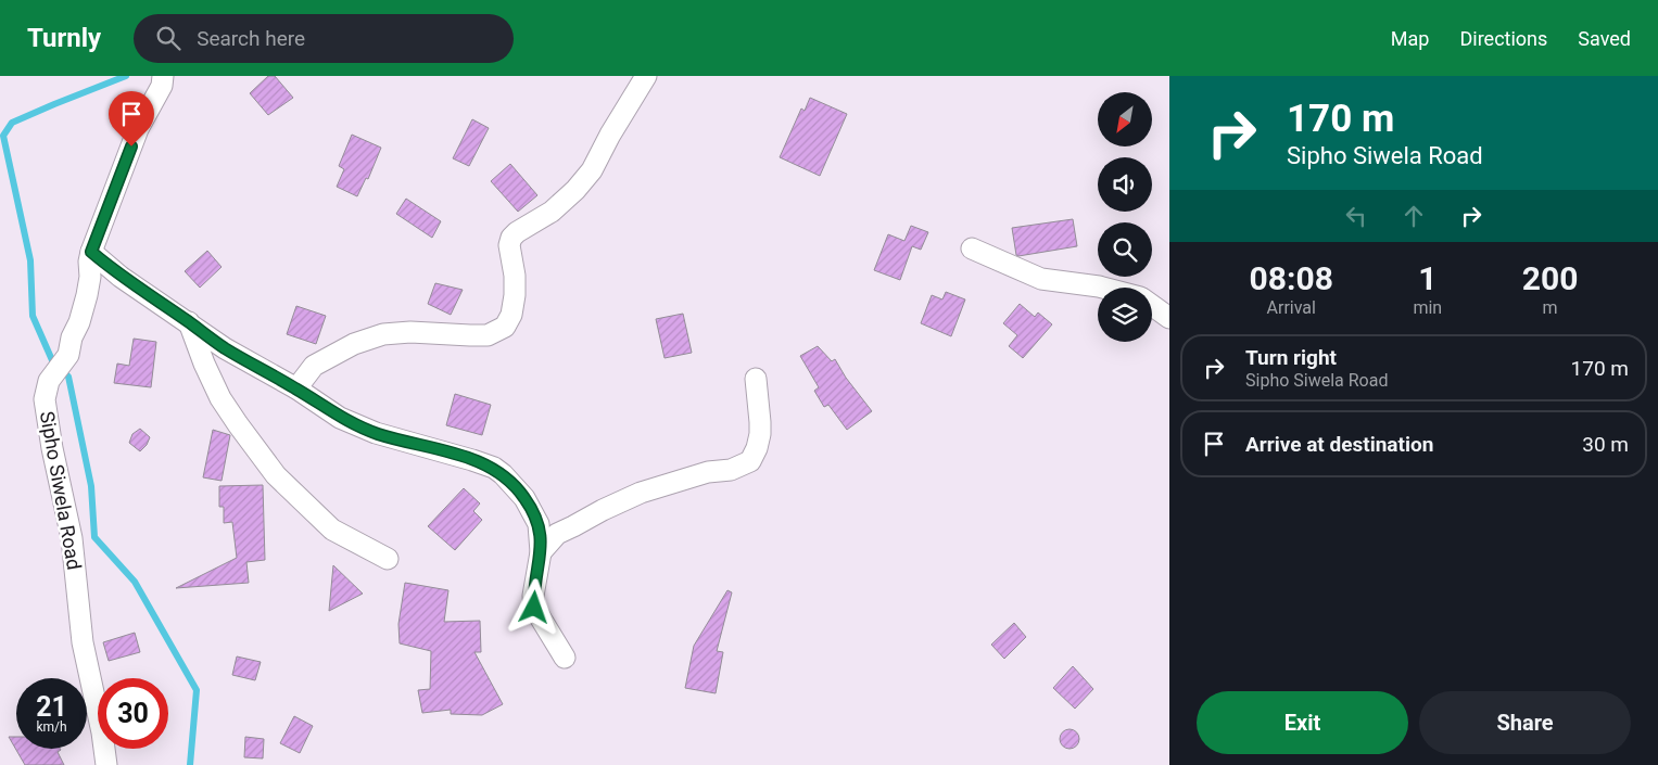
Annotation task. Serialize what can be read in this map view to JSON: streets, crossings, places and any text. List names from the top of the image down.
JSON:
{
  "streets": {
    "street": ["Sipho Siwela Road"]
  },
  "north": "bottom left",
  "page": {
    "header": "Turnly",
    "search": "Search here",
    "nav": ["Map", "Directions", "Saved"],
    "turn": ["170 m", "Sipho Siwela Road"],
    "eta": [
      "08:08",
      "Arrival",
      "1",
      "min",
      "200",
      "m"
    ],
    "list": [
      {
        "name": "Turn right",
        "note": "Sipho Siwela Road",
        "value": "170 m"
      },
      {
        "name": "Arrive at destination",
        "value": "30 m"
      }
    ],
    "speed": "21 km/h",
    "limit": "30",
    "buttons": ["Exit", "Share"]
  }
}
